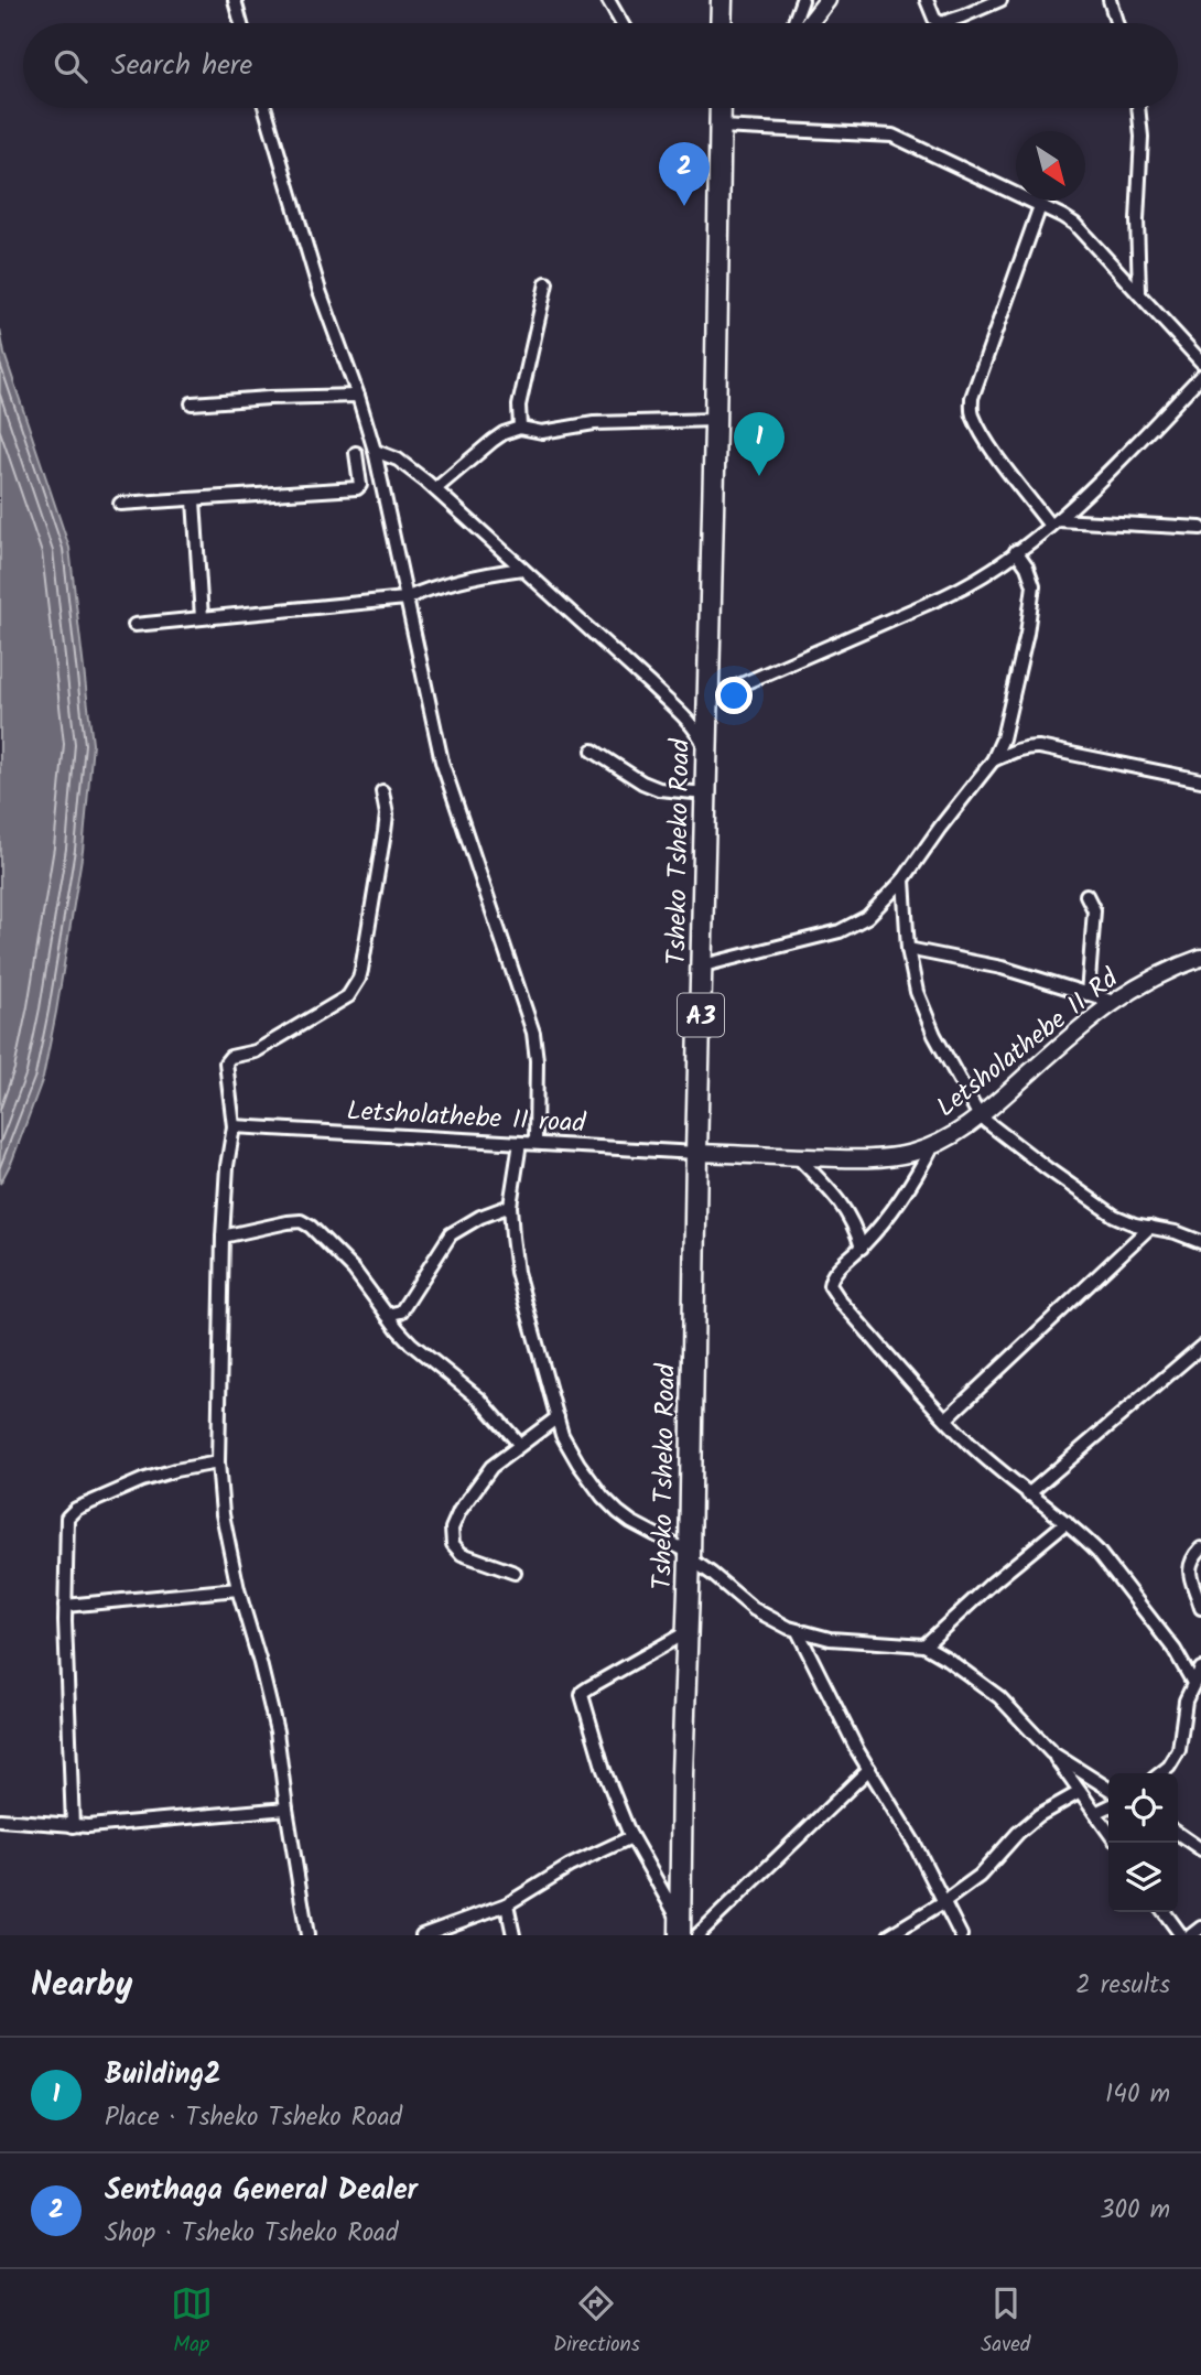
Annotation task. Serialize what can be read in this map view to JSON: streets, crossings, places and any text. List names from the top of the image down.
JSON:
{
  "streets": {
    "highway": ["Tsheko Tsheko Road", "A3"],
    "street": ["Letsholathebe II Rd", "Letsholathebe II road"]
  },
  "crossings": [
    ["Tsheko Tsheko Road", "Letsholathebe II Rd"],
    ["Tsheko Tsheko Road", "Letsholathebe II road"],
    ["Letsholathebe II Rd", "Letsholathebe II road"]
  ],
  "north": "bottom right",
  "page": {
    "search": "Search here",
    "pins": ["2", "1"],
    "heading": ["Nearby", "2 results"],
    "list": [
      {
        "mark": "1",
        "name": "Building2",
        "note": "Place · Tsheko Tsheko Road",
        "value": "140 m"
      },
      {
        "mark": "2",
        "name": "Senthaga General Dealer",
        "note": "Shop · Tsheko Tsheko Road",
        "value": "300 m"
      }
    ],
    "nav": ["Map", "Directions", "Saved"]
  }
}
